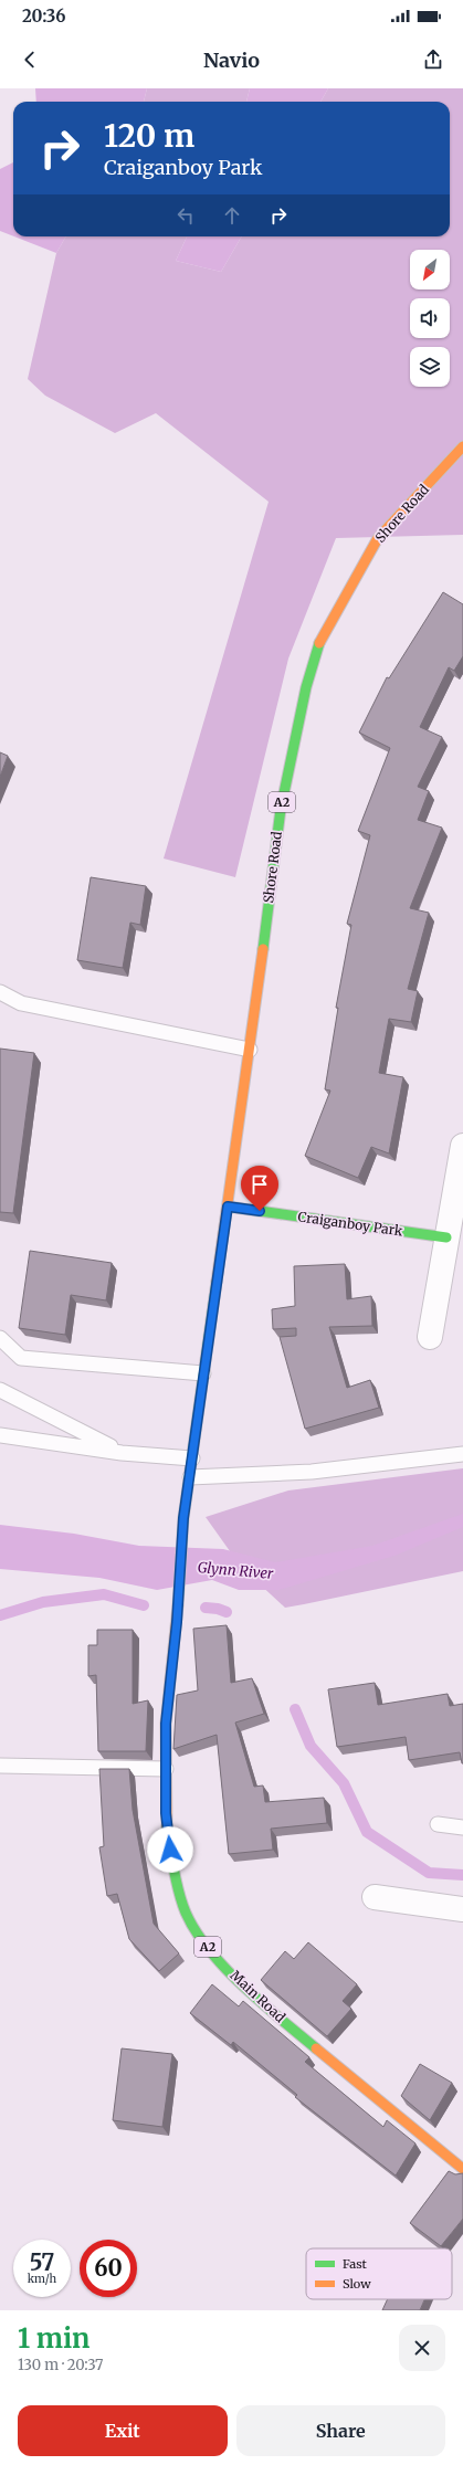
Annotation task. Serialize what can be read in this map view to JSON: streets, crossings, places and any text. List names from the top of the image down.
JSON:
{
  "streets": {
    "main road": [
      "Shore Road",
      "A2",
      "Craiganboy Park",
      "Main Road"
    ]
  },
  "crossings": [
    ["Shore Road", "Craiganboy Park"],
    ["Shore Road", "Main Road"],
    ["Craiganboy Park", "Main Road"]
  ],
  "water": ["Glynn River"],
  "legend": ["Fast", "Slow"],
  "north": "bottom left",
  "page": {
    "status": "20:36",
    "header": "Navio",
    "turn": ["120 m", "Craiganboy Park"],
    "speed": "57 km/h",
    "limit": "60",
    "heading": ["1 min", "130 m · 20:37"],
    "buttons": ["Exit", "Share"]
  }
}
